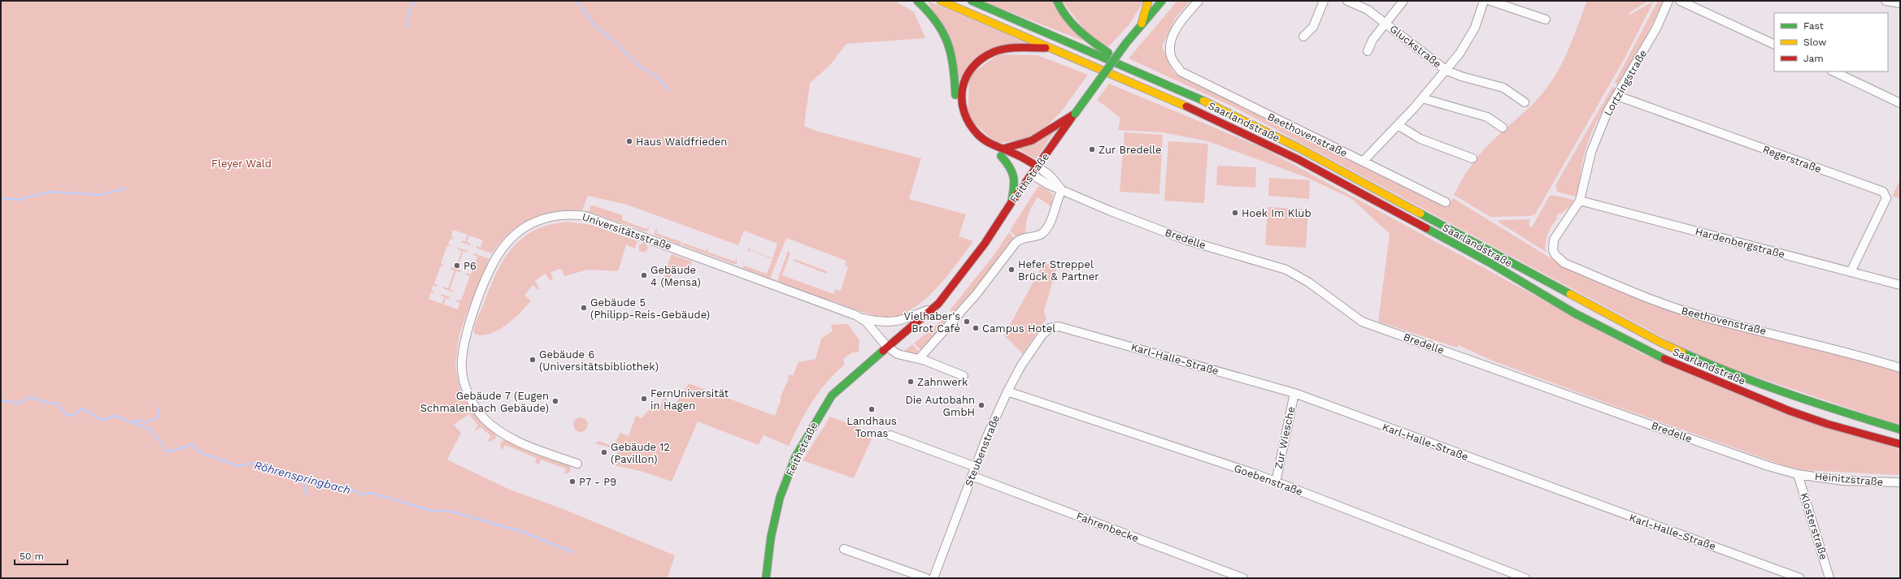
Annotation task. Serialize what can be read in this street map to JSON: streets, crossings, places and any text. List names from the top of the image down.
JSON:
{
  "streets": {
    "main road": ["Saarlandstraße", "Feithstraße"],
    "street": [
      "Gluckstraße",
      "Lortzingstraße",
      "Beethovenstraße",
      "Regerstraße",
      "Universitätsstraße",
      "Bredelle",
      "Hardenbergstraße",
      "Karl-Halle-Straße",
      "Zur Wiesche",
      "Steubenstraße",
      "Heinitzstraße",
      "Goebenstraße",
      "Klosterstraße",
      "Fahrenbecke"
    ]
  },
  "crossings": [
    ["Lortzingstraße", "Beethovenstraße"],
    ["Lortzingstraße", "Regerstraße"],
    ["Lortzingstraße", "Hardenbergstraße"],
    ["Regerstraße", "Hardenbergstraße"],
    ["Feithstraße", "Universitätsstraße"],
    ["Feithstraße", "Bredelle"],
    ["Bredelle", "Heinitzstraße"],
    ["Bredelle", "Klosterstraße"],
    ["Karl-Halle-Straße", "Zur Wiesche"],
    ["Karl-Halle-Straße", "Steubenstraße"],
    ["Zur Wiesche", "Goebenstraße"],
    ["Steubenstraße", "Goebenstraße"],
    ["Steubenstraße", "Fahrenbecke"],
    ["Heinitzstraße", "Klosterstraße"]
  ],
  "water": ["Röhrenspringbach"],
  "parks": ["Fleyer Wald"],
  "places": [
    "Haus Waldfrieden",
    "Zur Bredelle",
    "Hoek Im Klub",
    "P6",
    "Hefer Streppel Brück & Partner",
    "Gebäude 4 (Mensa)",
    "Gebäude 5 (Philipp-Reis-Gebäude)",
    "Vielhaber's Brot Café",
    "Campus Hotel",
    "Gebäude 6 (Universitätsbibliothek)",
    "Zahnwerk",
    "FernUniversität in Hagen",
    "Gebäude 7 (Eugen Schmalenbach Gebäude)",
    "Die Autobahn GmbH",
    "Landhaus Tomas",
    "Gebäude 12 (Pavillon)",
    "P7 - P9"
  ],
  "legend": ["Fast", "Slow", "Jam"],
  "scale_bar": "50 m"
}
